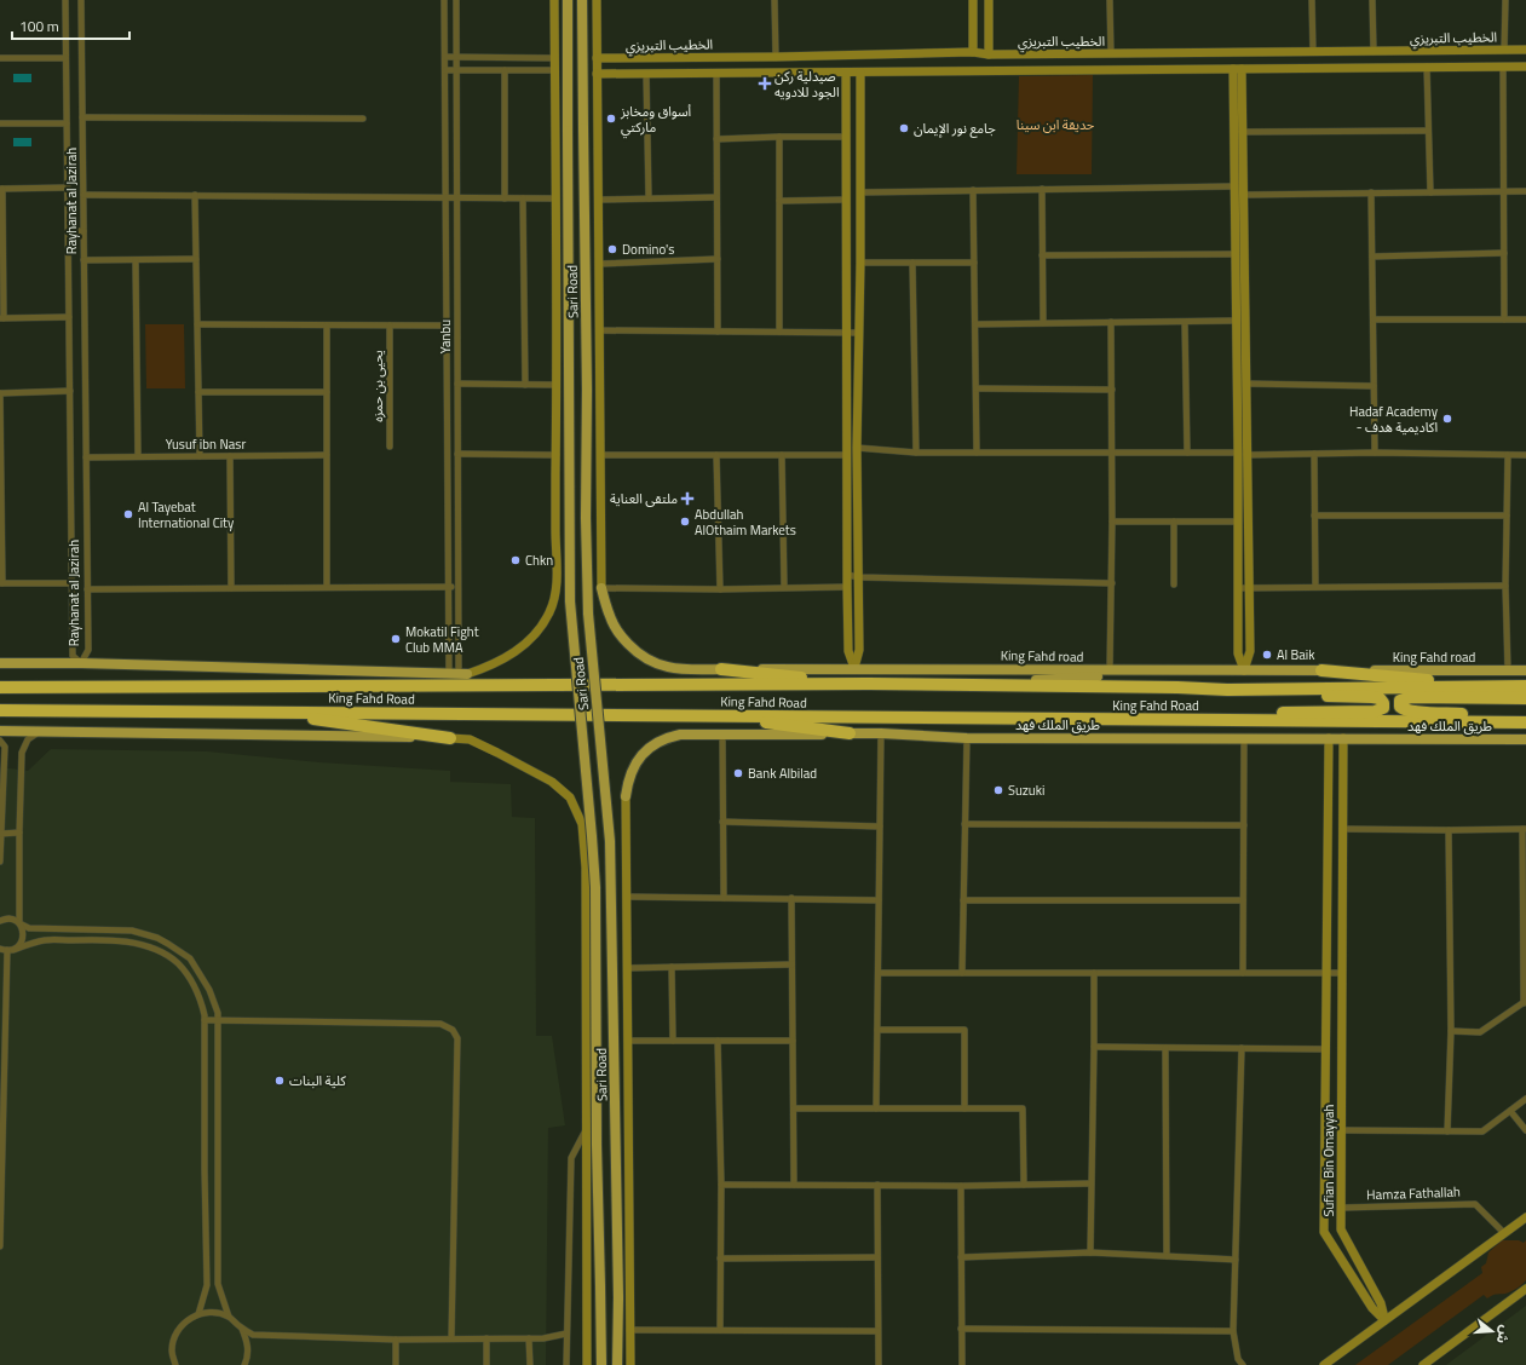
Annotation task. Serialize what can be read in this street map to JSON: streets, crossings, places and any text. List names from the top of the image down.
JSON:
{
  "streets": {
    "highway": ["King Fahd Road"],
    "main road": ["Sari Road", "King Fahd road", "طريق الملك فهد"],
    "street": [
      "الخطيب التبريزي",
      "Rayhanat al Jazirah",
      "Yanbu",
      "يحيى بن حمزه",
      "Yusuf ibn Nasr",
      "Sufian Bin Omayyah",
      "Hamza Fathallah"
    ]
  },
  "crossings": [
    ["Rayhanat al Jazirah", "Yusuf ibn Nasr"],
    ["King Fahd road", "King Fahd Road"],
    ["طريق الملك فهد", "Sufian Bin Omayyah"],
    ["Sufian Bin Omayyah", "Hamza Fathallah"]
  ],
  "parks": ["حديقة ابن سينا"],
  "places": {
    "health": ["صيدلية ركن الجود للادويه", "ملتقى العناية"],
    "other": [
      "أسواق ومخابز ماركتي",
      "جامع نور الإيمان",
      "Domino's",
      "Hadaf Academy - اكاديمية هدف",
      "Al Tayebat International City",
      "Abdullah AlOthaim Markets",
      "Chkn",
      "Mokatil Fight Club MMA",
      "Al Baik",
      "Bank Albilad",
      "Suzuki",
      "كلية البنات"
    ]
  },
  "scale_bar": "100 m",
  "north": "right"
}
